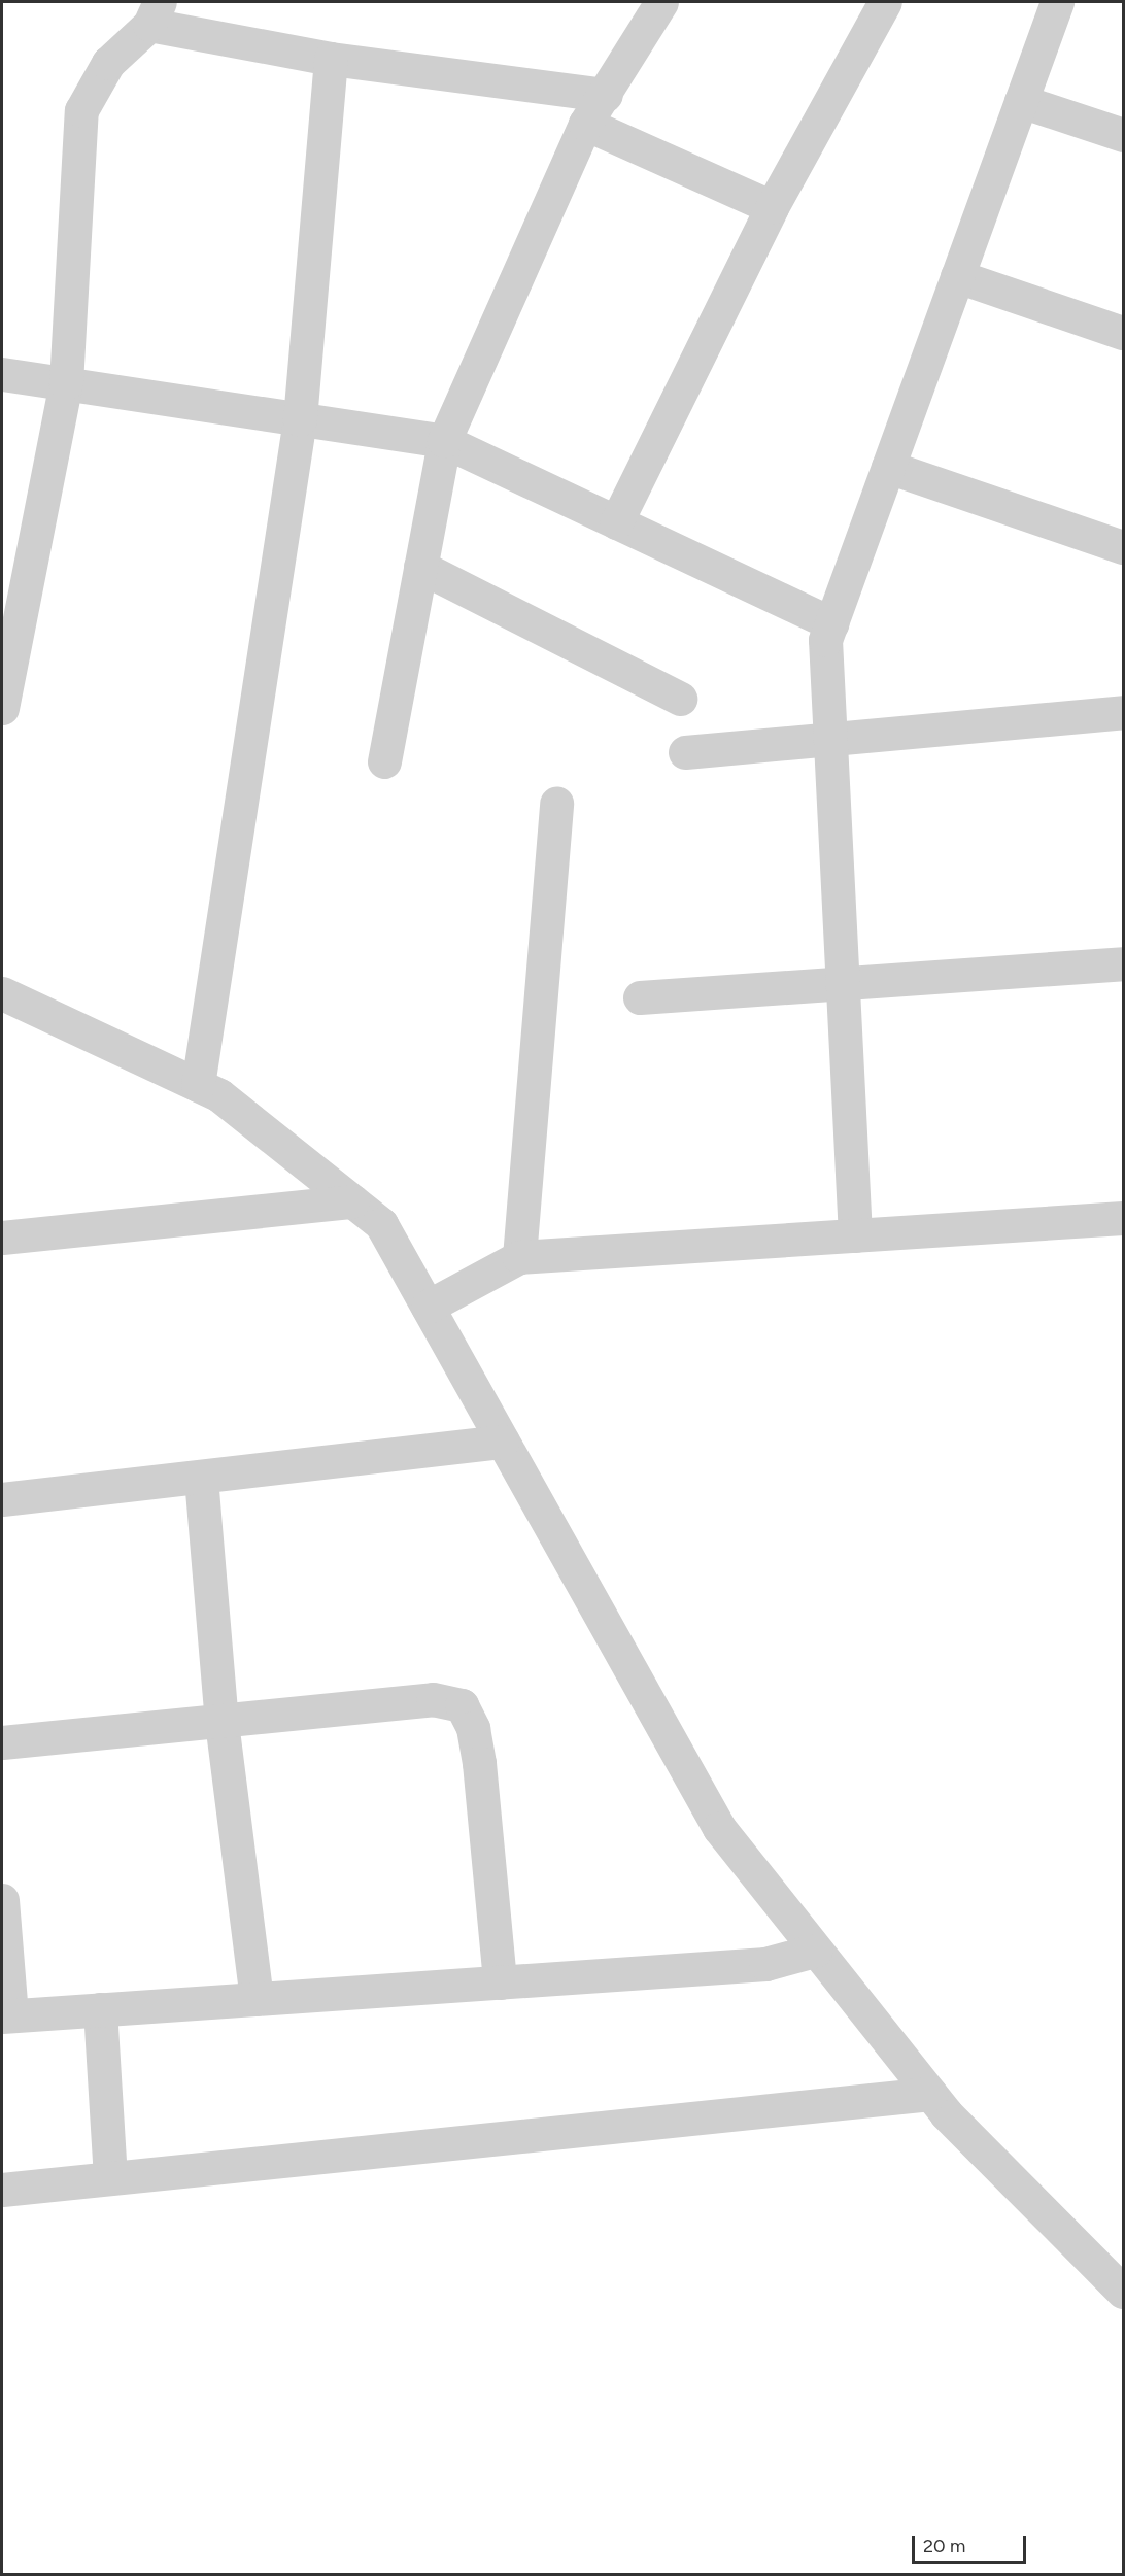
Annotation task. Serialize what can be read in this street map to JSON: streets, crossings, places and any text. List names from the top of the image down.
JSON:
{
  "scale_bar": "20 m"
}
